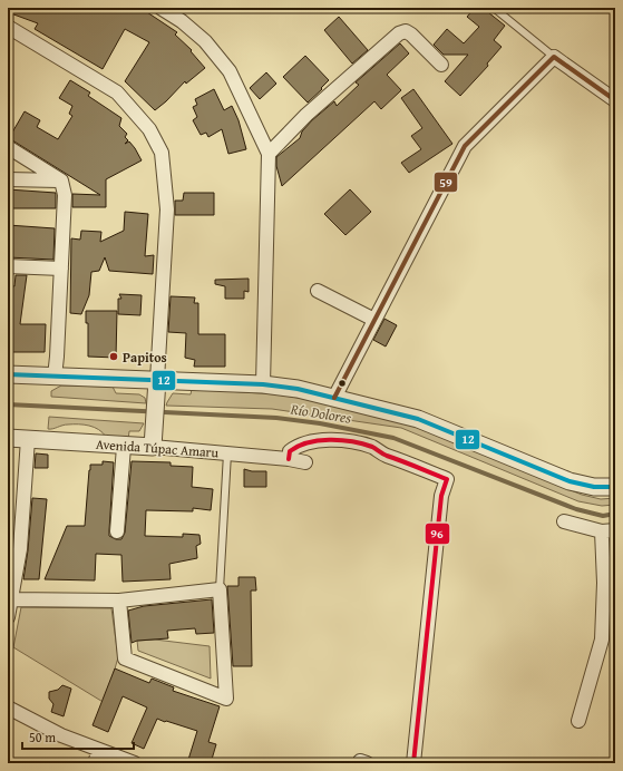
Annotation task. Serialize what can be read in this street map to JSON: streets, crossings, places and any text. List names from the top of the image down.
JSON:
{
  "streets": {
    "street": ["Avenida Túpac Amaru"]
  },
  "water": ["Río Dolores"],
  "places": ["Papitos"],
  "lines": ["transit line 59", "transit line 12", "transit line 96"],
  "scale_bar": "50 m"
}
